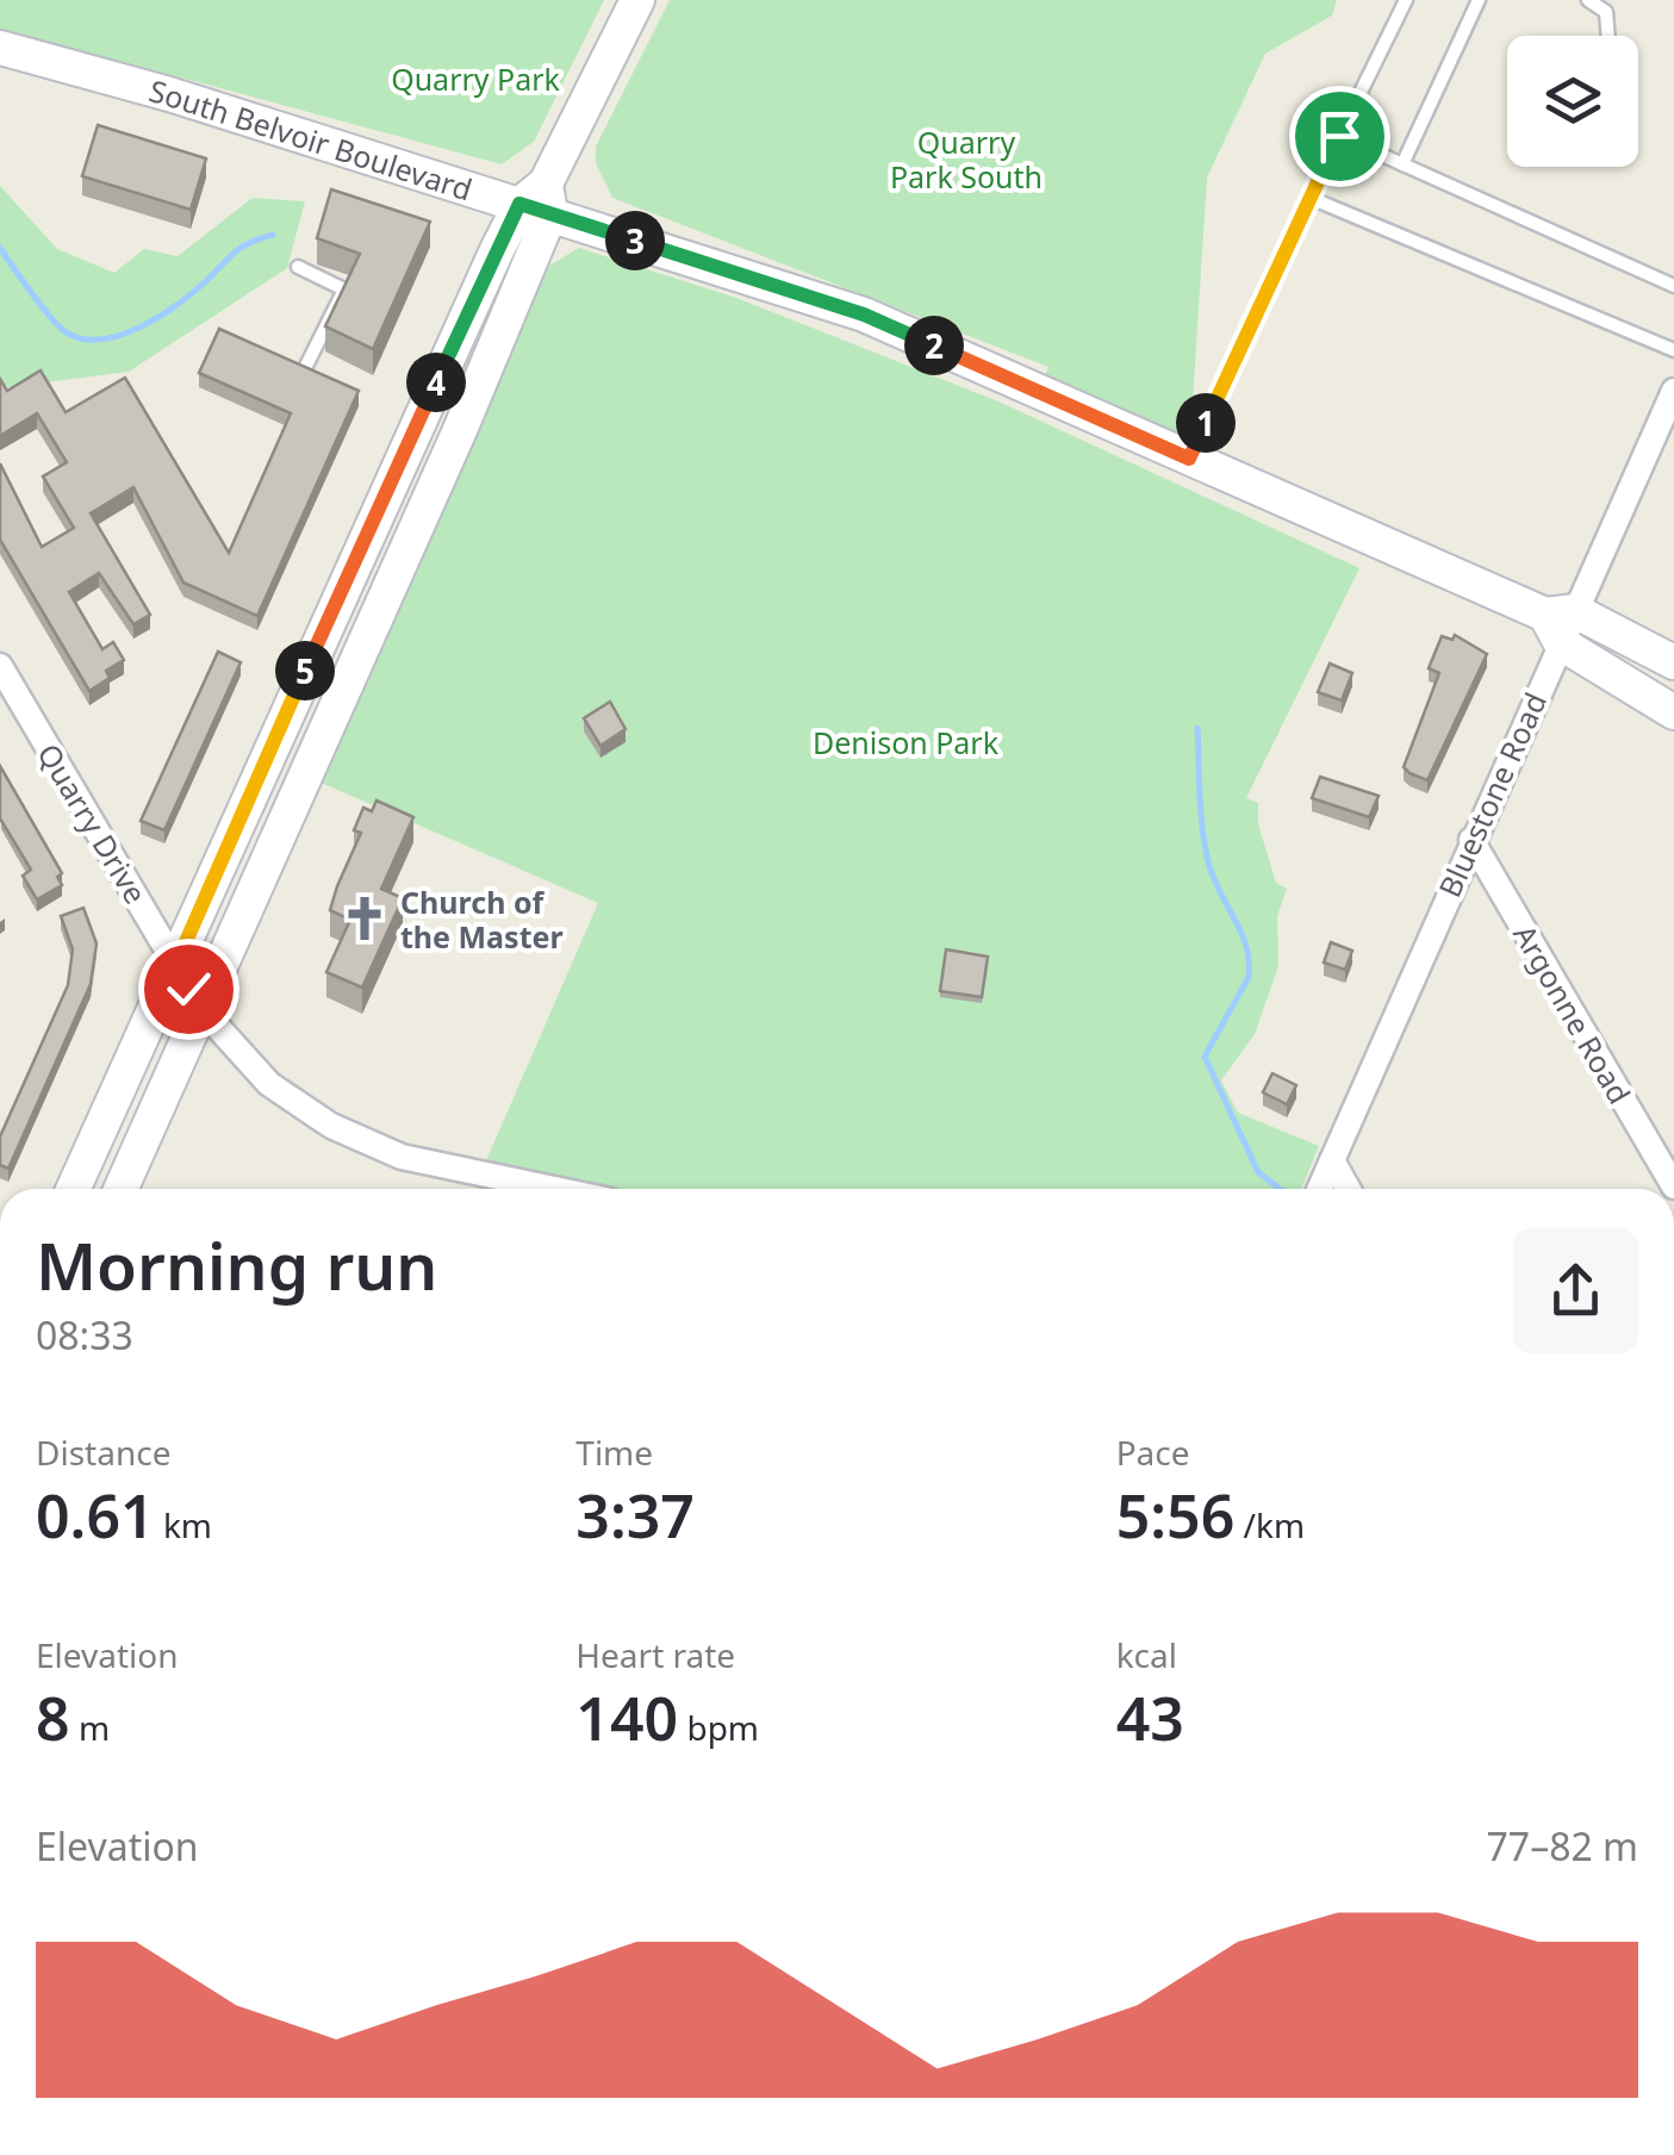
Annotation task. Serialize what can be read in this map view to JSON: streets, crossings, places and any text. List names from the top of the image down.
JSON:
{
  "streets": {
    "main road": ["South Belvoir Boulevard"],
    "street": ["Bluestone Road", "Quarry Drive", "Argonne Road"]
  },
  "crossings": [
    ["South Belvoir Boulevard", "Bluestone Road"],
    ["Bluestone Road", "Argonne Road"]
  ],
  "parks": ["Quarry Park", "Quarry Park South", "Denison Park"],
  "places": {
    "church": ["Church of the Master"]
  },
  "page": {
    "pins": [
      "3",
      "2",
      "4",
      "1",
      "5"
    ],
    "heading": ["Morning run", "08:33"],
    "stats": [
      ["Distance", "0.61 km"],
      ["Time", "3:37"],
      ["Pace", "5:56 /km"],
      ["Elevation", "8 m"],
      ["Heart rate", "140 bpm"],
      ["kcal", "43"]
    ],
    "chart": ["Elevation", "77–82 m"]
  }
}
